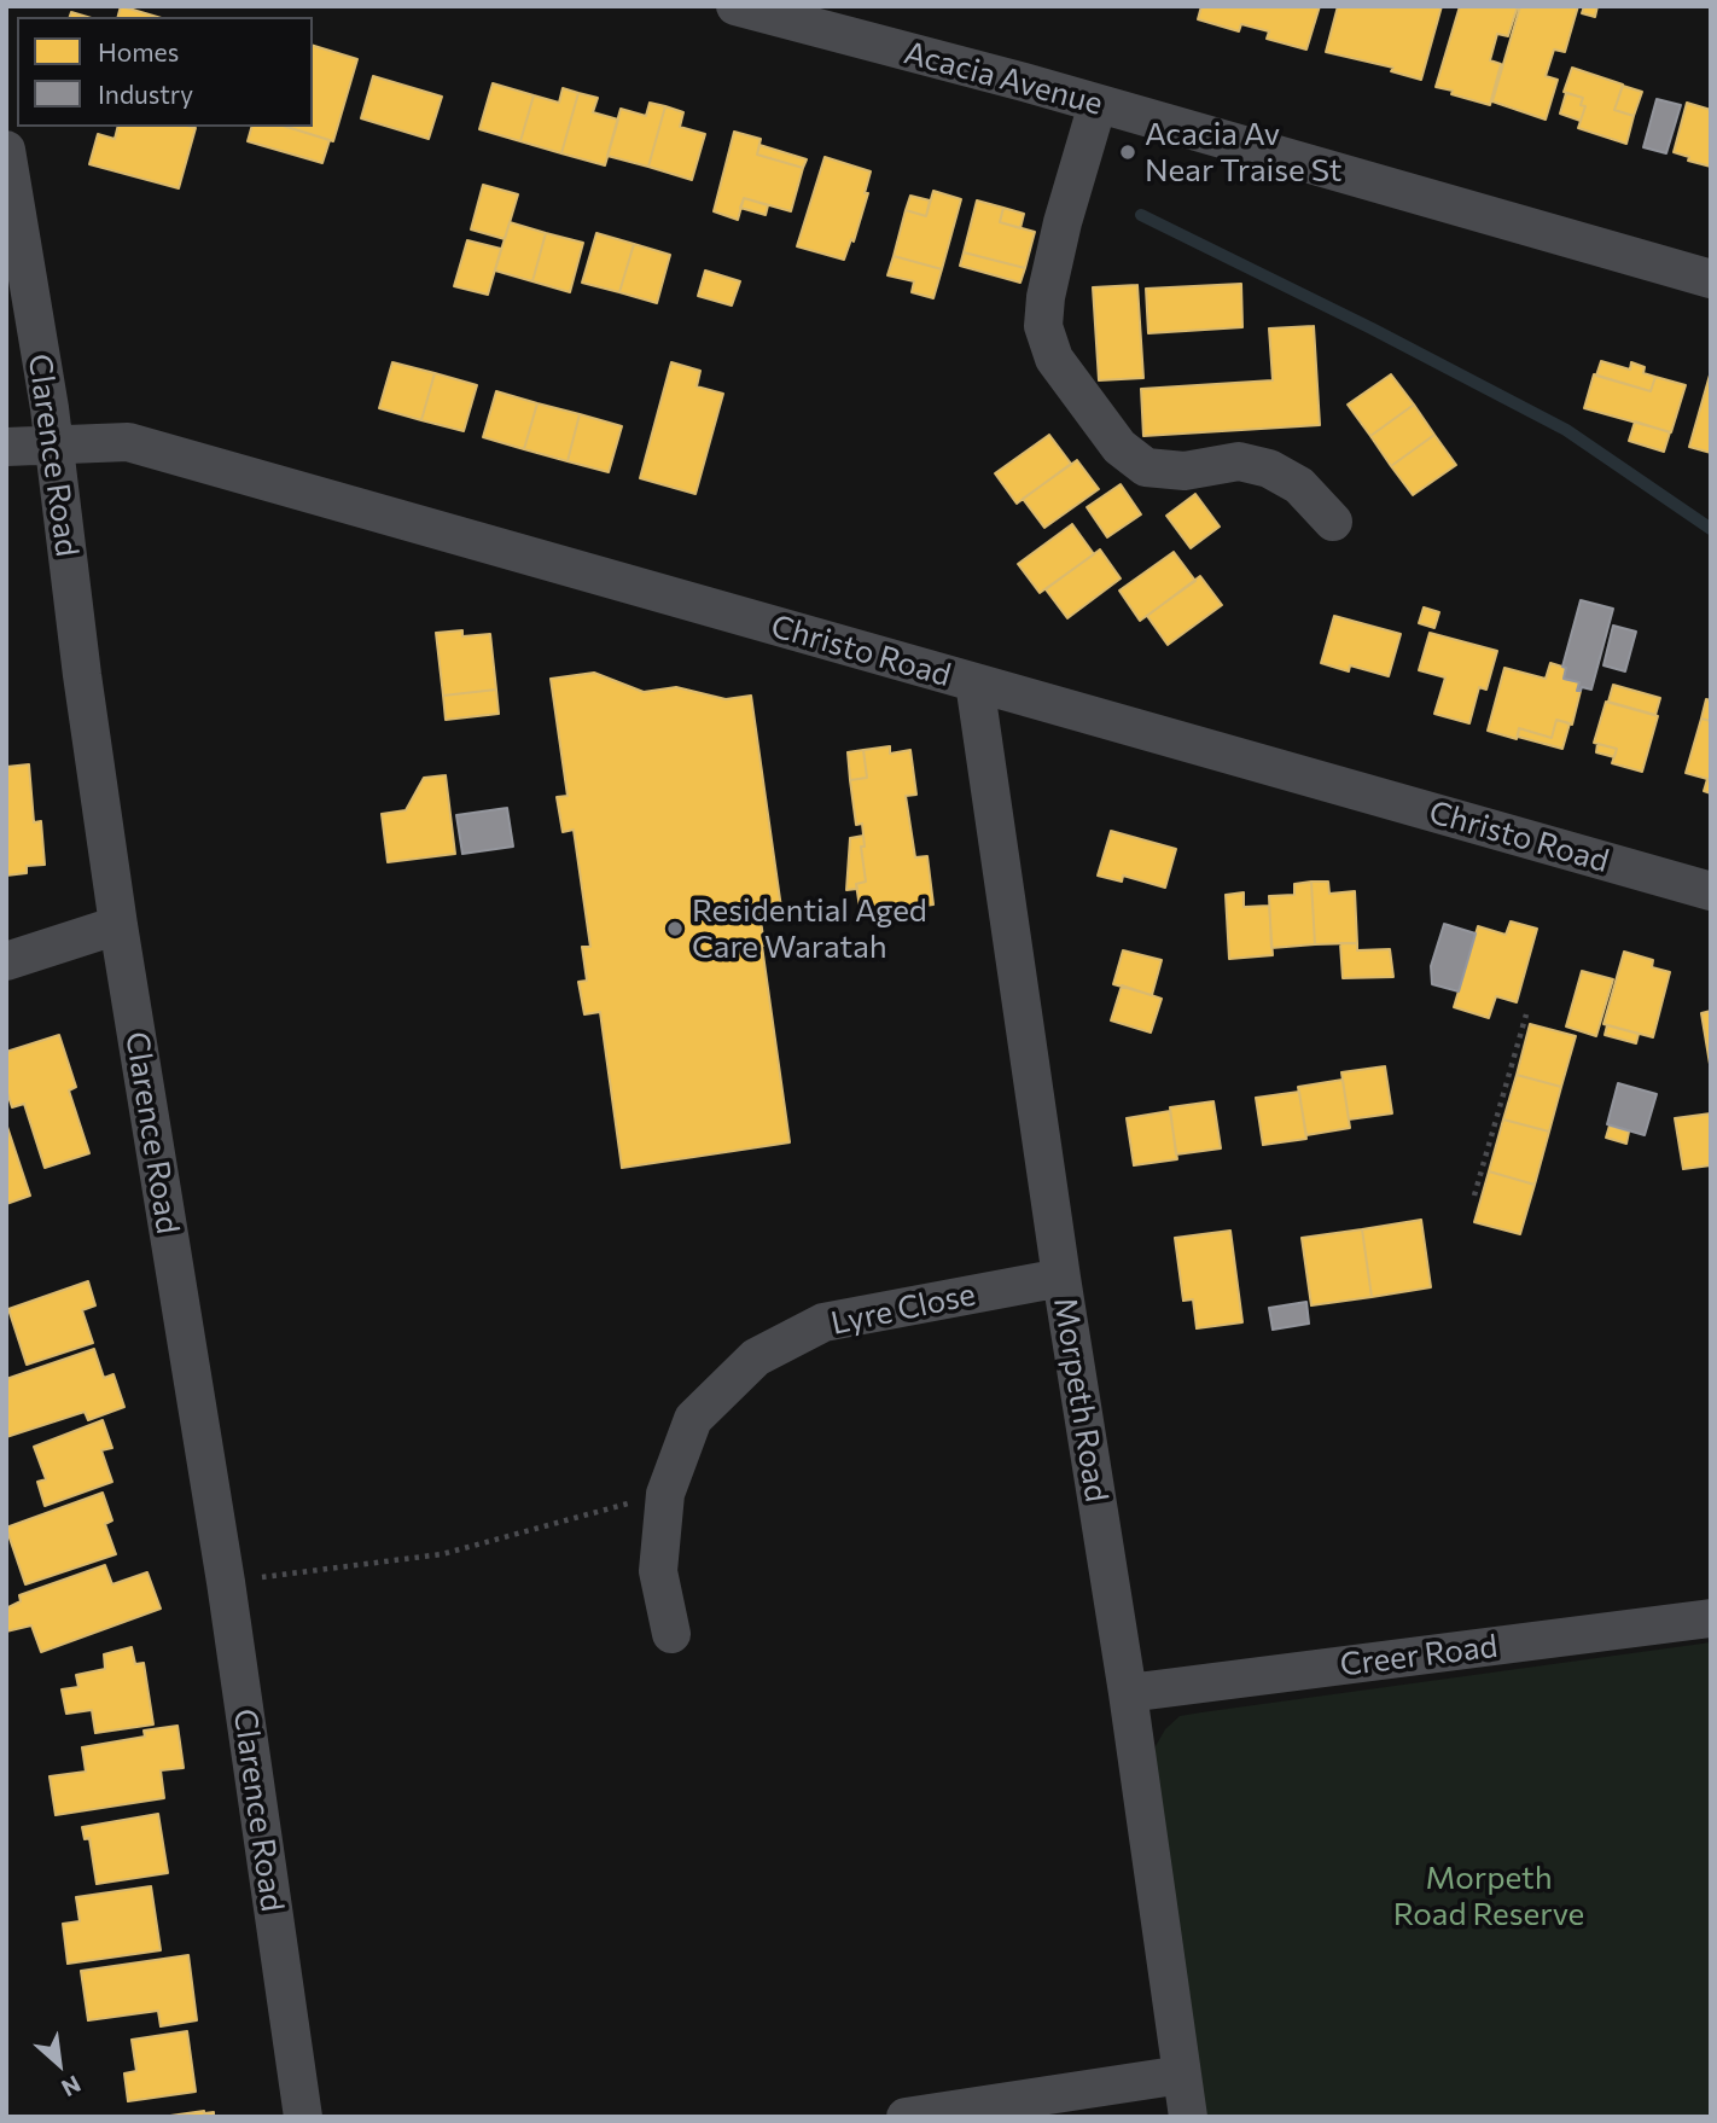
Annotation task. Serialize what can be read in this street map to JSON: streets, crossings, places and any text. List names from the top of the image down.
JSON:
{
  "streets": {
    "street": [
      "Acacia Avenue",
      "Clarence Road",
      "Christo Road",
      "Lyre Close",
      "Morpeth Road",
      "Creer Road"
    ]
  },
  "crossings": [
    ["Clarence Road", "Christo Road"],
    ["Christo Road", "Morpeth Road"],
    ["Lyre Close", "Morpeth Road"],
    ["Morpeth Road", "Creer Road"]
  ],
  "parks": ["Morpeth Road Reserve"],
  "places": ["Acacia Av Near Traise St", "Residential Aged Care Waratah"],
  "legend": ["Homes", "Industry"],
  "north": "bottom right"
}
